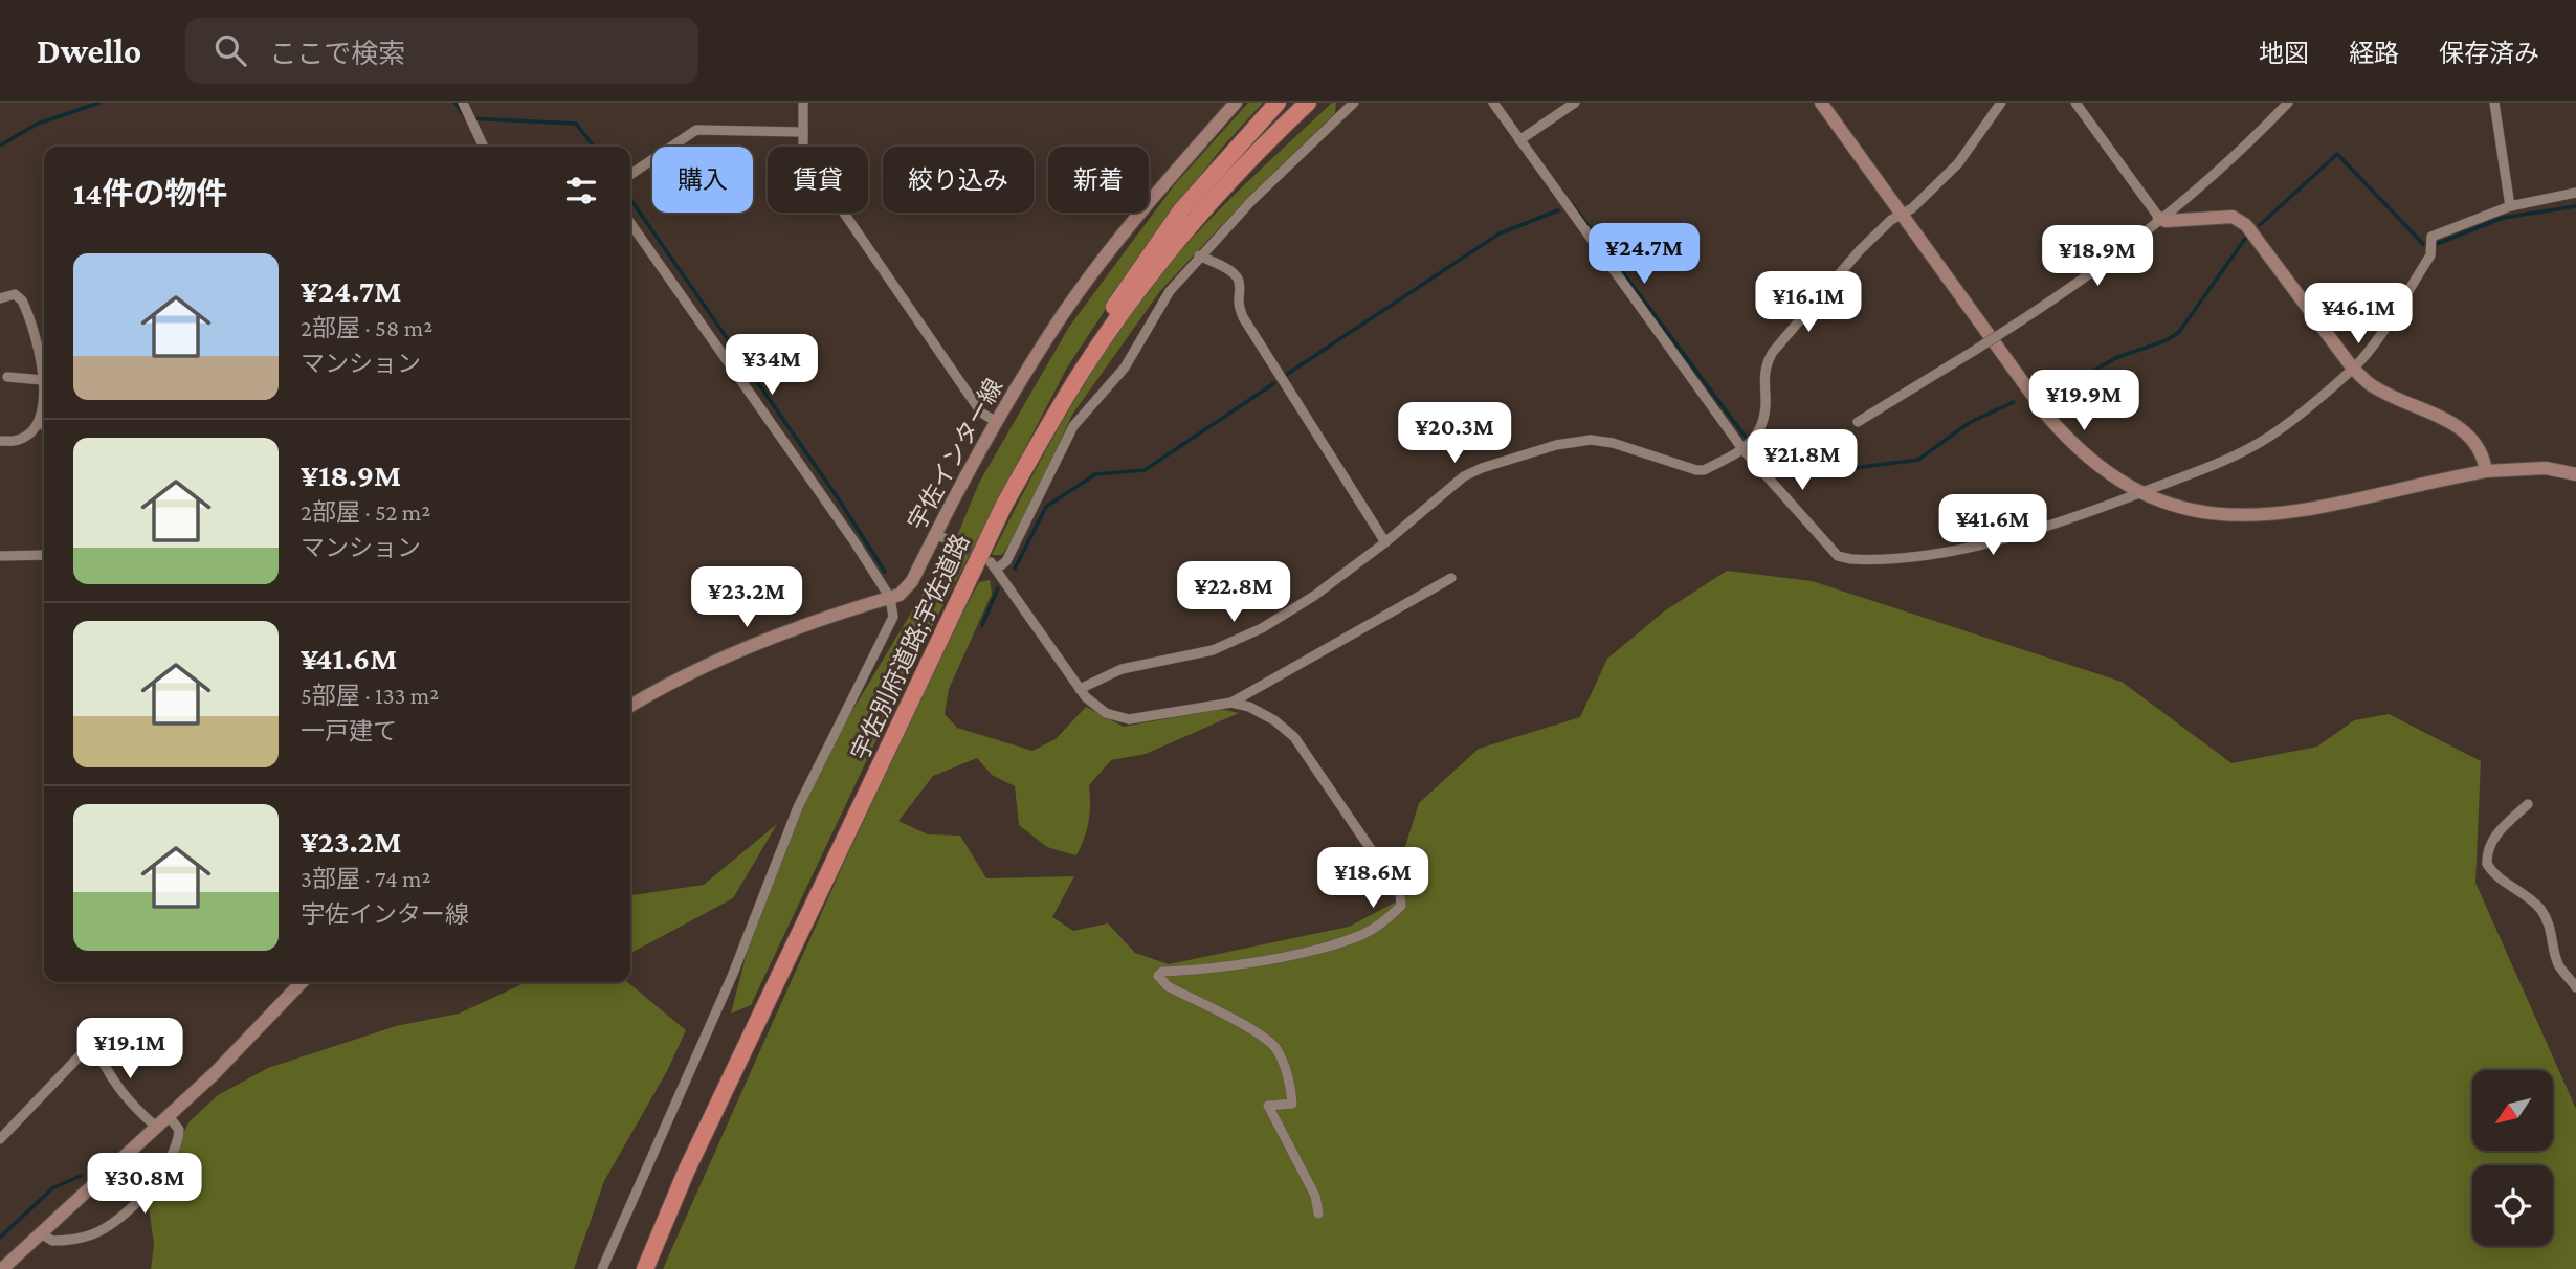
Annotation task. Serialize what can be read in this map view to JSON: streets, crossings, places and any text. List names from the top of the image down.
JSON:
{
  "streets": {
    "highway": ["宇佐別府道路;宇佐道路"],
    "street": ["宇佐インター線"]
  },
  "north": "bottom left",
  "page": {
    "header": "Dwello",
    "search": "ここで検索",
    "nav": ["地図", "経路", "保存済み"],
    "chip": [
      "購入",
      "賃貸",
      "絞り込み",
      "新着"
    ],
    "heading": "14件の物件",
    "price": [
      "¥24.7M",
      "¥18.9M",
      "¥16.1M",
      "¥46.1M",
      "¥34M",
      "¥19.9M",
      "¥20.3M",
      "¥21.8M",
      "¥41.6M",
      "¥22.8M",
      "¥23.2M",
      "¥18.6M",
      "¥19.1M",
      "¥30.8M"
    ],
    "list": [
      {
        "name": "¥24.7M",
        "note": "2部屋 · 58 m² · マンション"
      },
      {
        "name": "¥18.9M",
        "note": "2部屋 · 52 m² · マンション"
      },
      {
        "name": "¥41.6M",
        "note": "5部屋 · 133 m² · 一戸建て"
      },
      {
        "name": "¥23.2M",
        "note": "3部屋 · 74 m² · 宇佐インター線"
      }
    ]
  }
}
